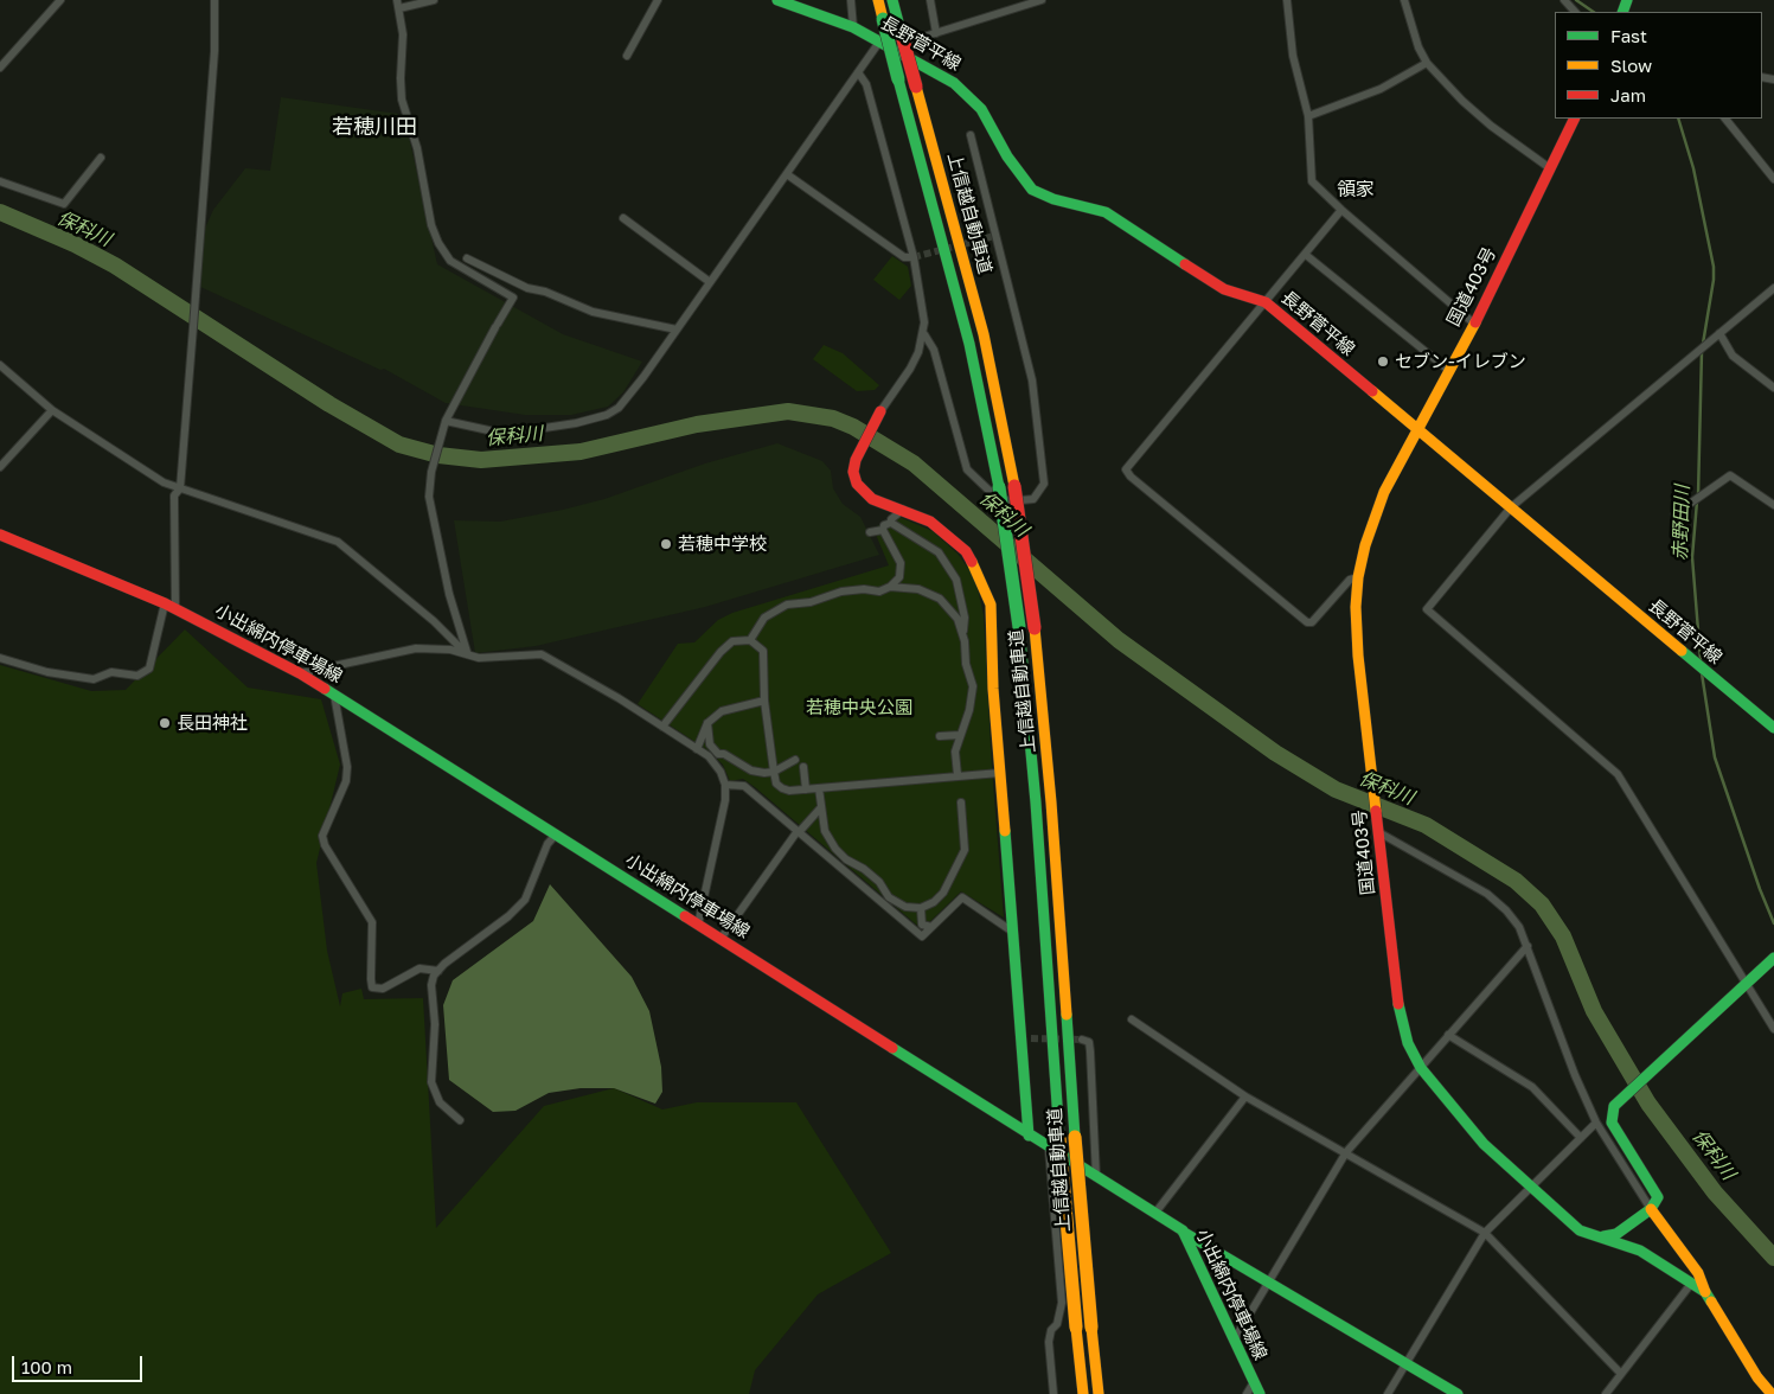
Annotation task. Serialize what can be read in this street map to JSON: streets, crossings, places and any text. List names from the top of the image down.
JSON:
{
  "streets": {
    "main road": [
      "長野菅平線",
      "上信越自動車道",
      "国道403号",
      "小出綿内停車場線"
    ]
  },
  "crossings": [
    ["長野菅平線", "国道403号"]
  ],
  "districts": ["若穂川田", "領家"],
  "water": ["保科川", "赤野田川"],
  "parks": ["若穂中央公園"],
  "places": ["セブン-イレブン", "若穂中学校", "長田神社"],
  "legend": ["Fast", "Slow", "Jam"],
  "scale_bar": "100 m"
}
